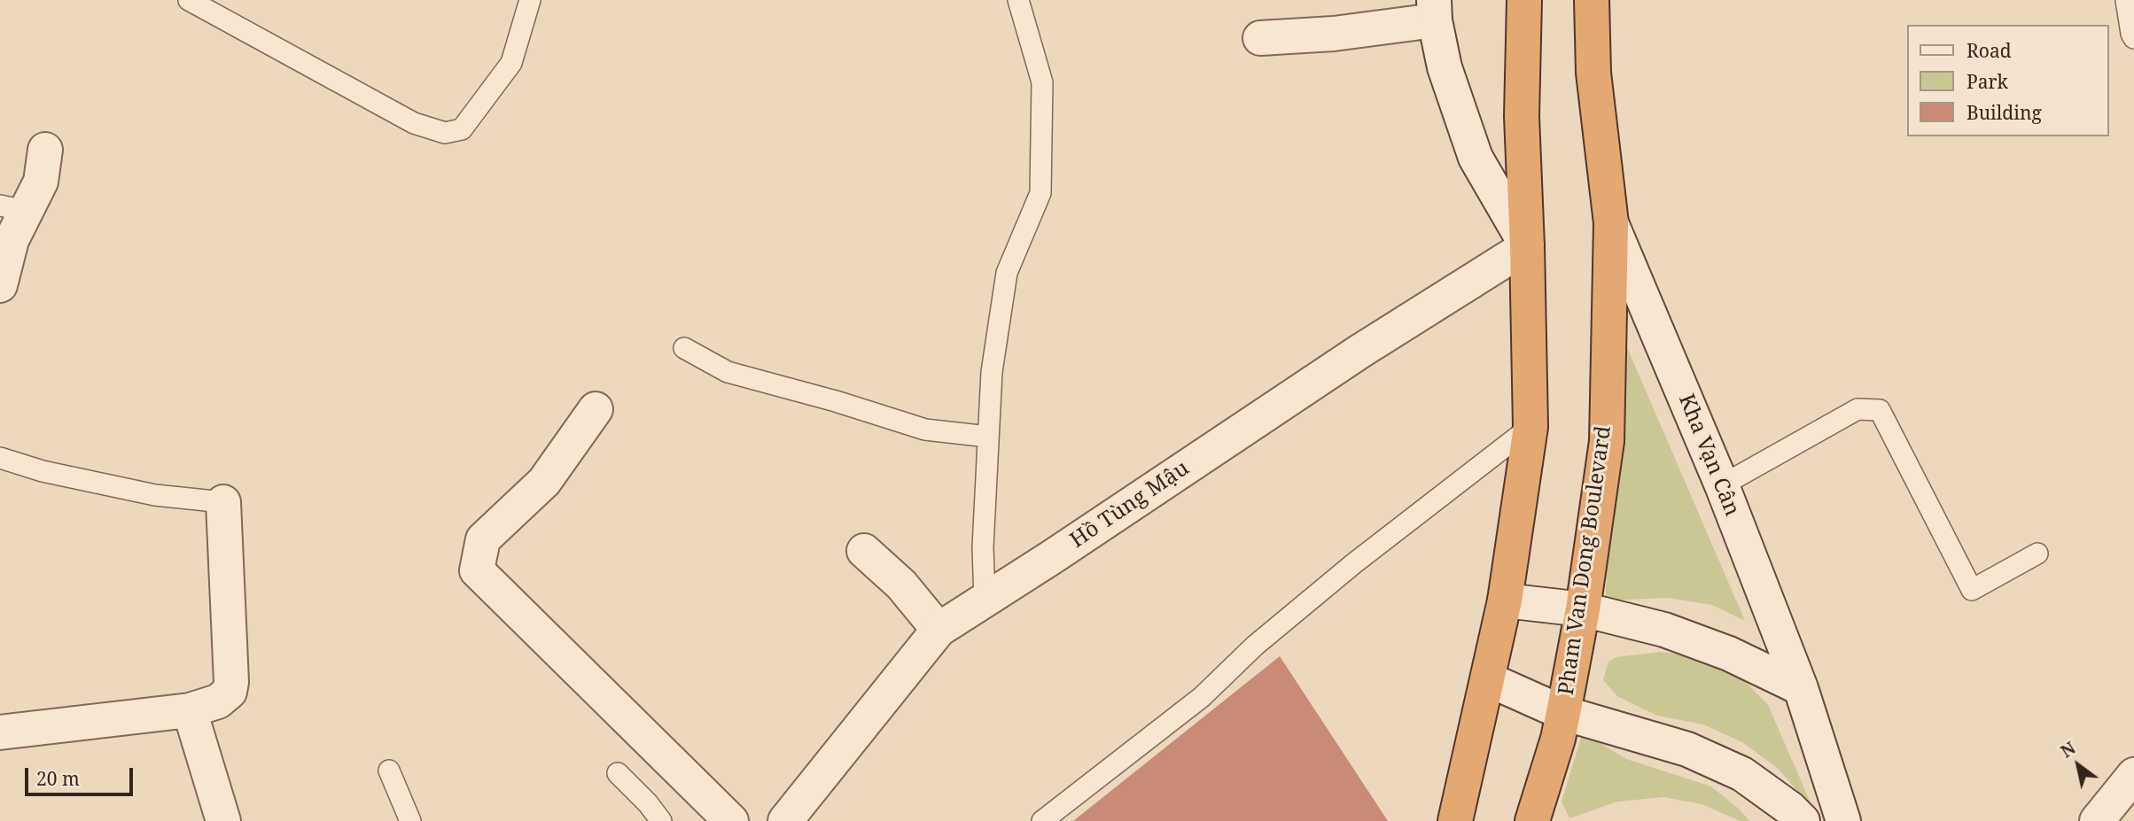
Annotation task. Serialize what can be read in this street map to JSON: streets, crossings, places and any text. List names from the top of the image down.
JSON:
{
  "streets": {
    "highway": ["Pham Van Dong Boulevard"],
    "street": ["Kha Vạn Cân", "Hồ Tùng Mậu"]
  },
  "crossings": [
    ["Kha Vạn Cân", "Pham Van Dong Boulevard"]
  ],
  "legend": ["Road", "Park", "Building"],
  "scale_bar": "20 m",
  "north": "top left"
}
